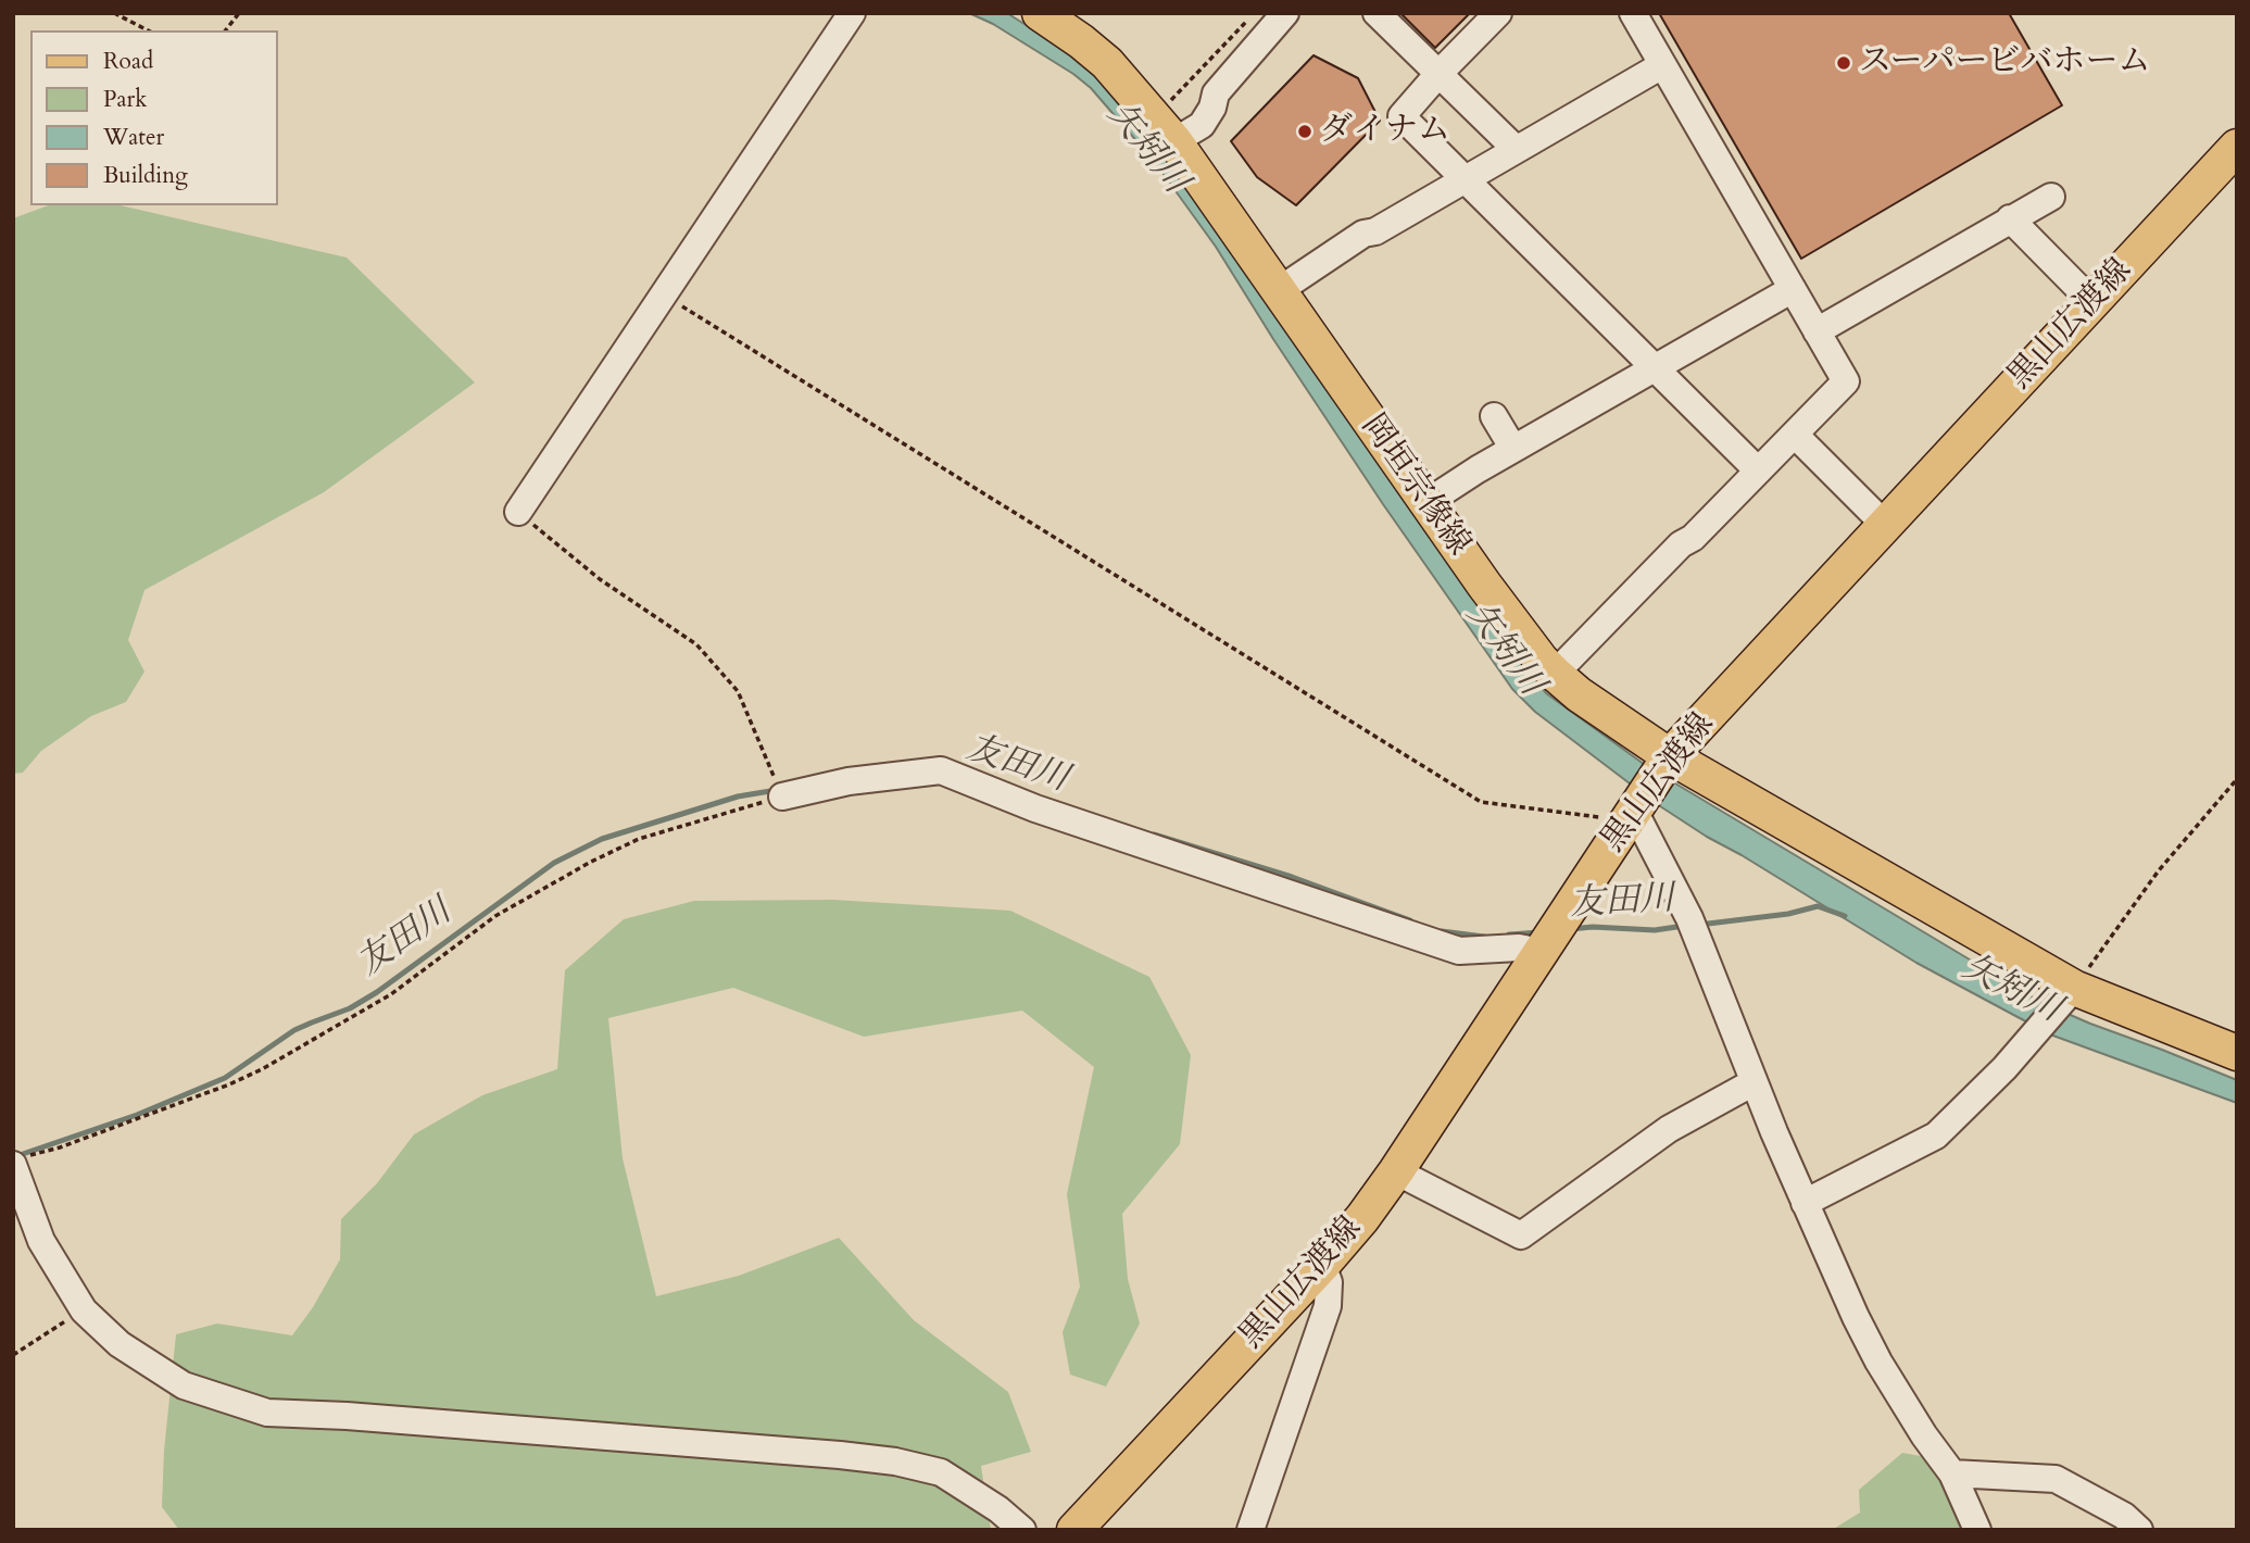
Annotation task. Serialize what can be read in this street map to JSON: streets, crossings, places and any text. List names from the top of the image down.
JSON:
{
  "streets": {
    "main road": ["黒山広渡線", "岡垣宗像線"]
  },
  "crossings": [
    ["黒山広渡線", "岡垣宗像線"]
  ],
  "water": ["矢矧川", "友田川"],
  "places": ["スーパービバホーム", "ダイナム"],
  "legend": [
    "Road",
    "Park",
    "Water",
    "Building"
  ]
}
